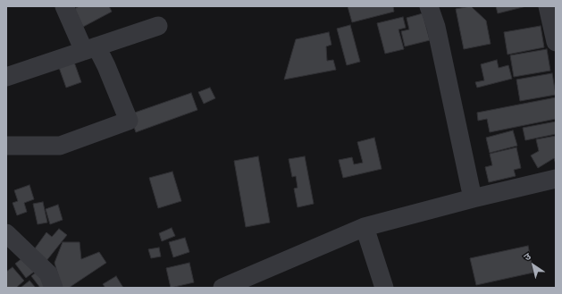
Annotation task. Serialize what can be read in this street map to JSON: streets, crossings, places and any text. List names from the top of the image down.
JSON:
{
  "north": "top left"
}
